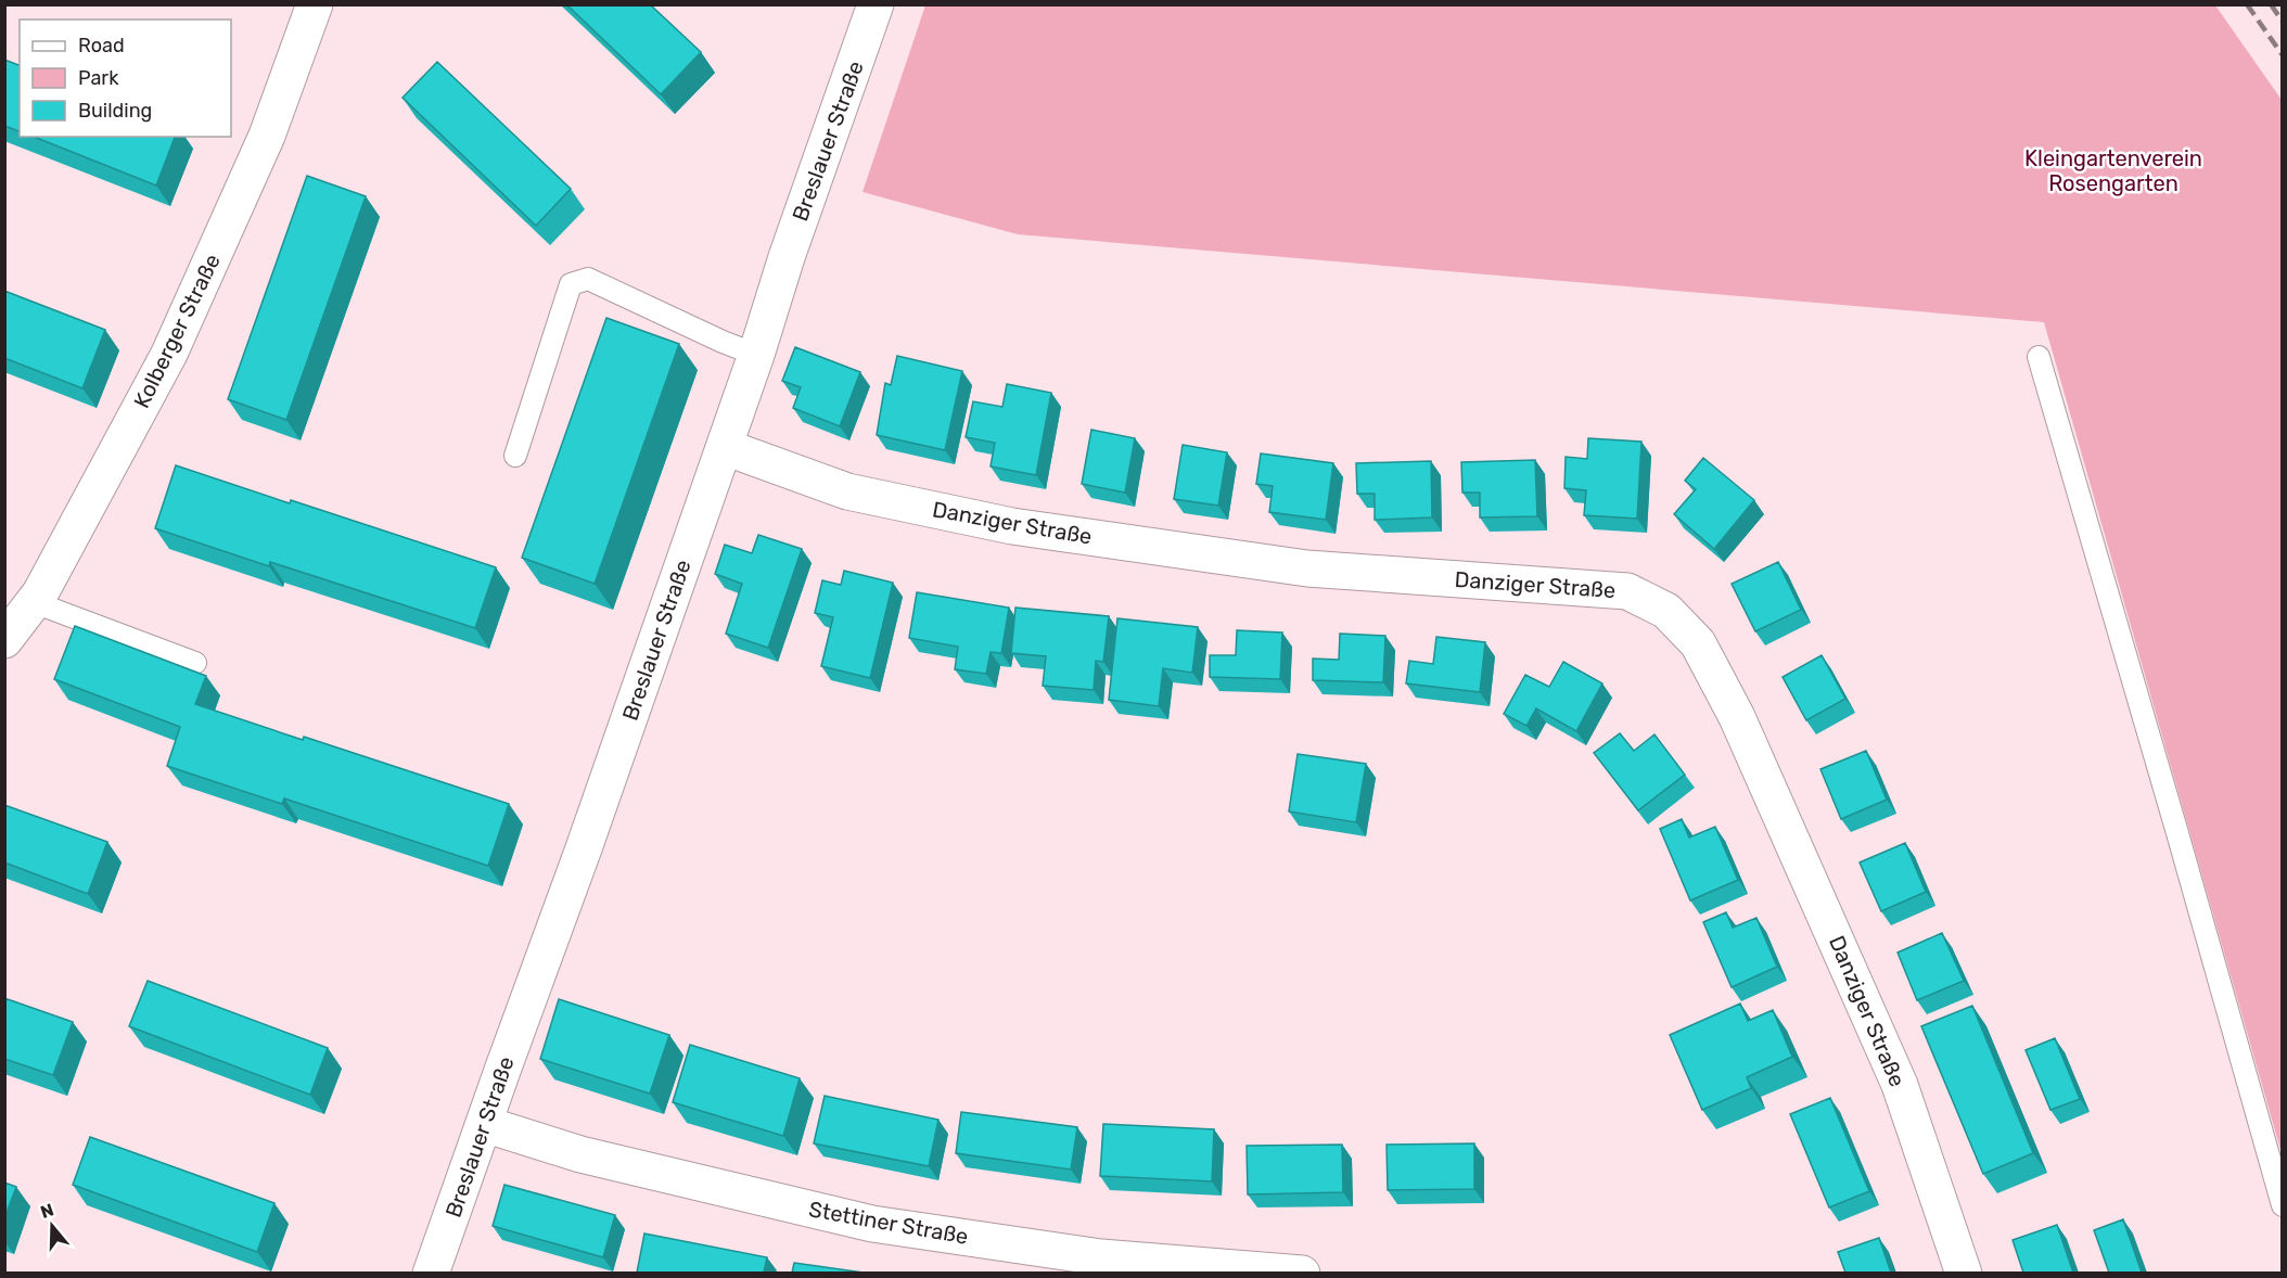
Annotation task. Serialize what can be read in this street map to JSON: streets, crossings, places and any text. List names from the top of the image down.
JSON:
{
  "streets": {
    "street": [
      "Breslauer Straße",
      "Kolberger Straße",
      "Danziger Straße",
      "Stettiner Straße"
    ]
  },
  "crossings": [
    ["Breslauer Straße", "Danziger Straße"],
    ["Breslauer Straße", "Stettiner Straße"]
  ],
  "parks": ["Kleingartenverein Rosengarten"],
  "legend": ["Road", "Park", "Building"],
  "north": "top"
}
